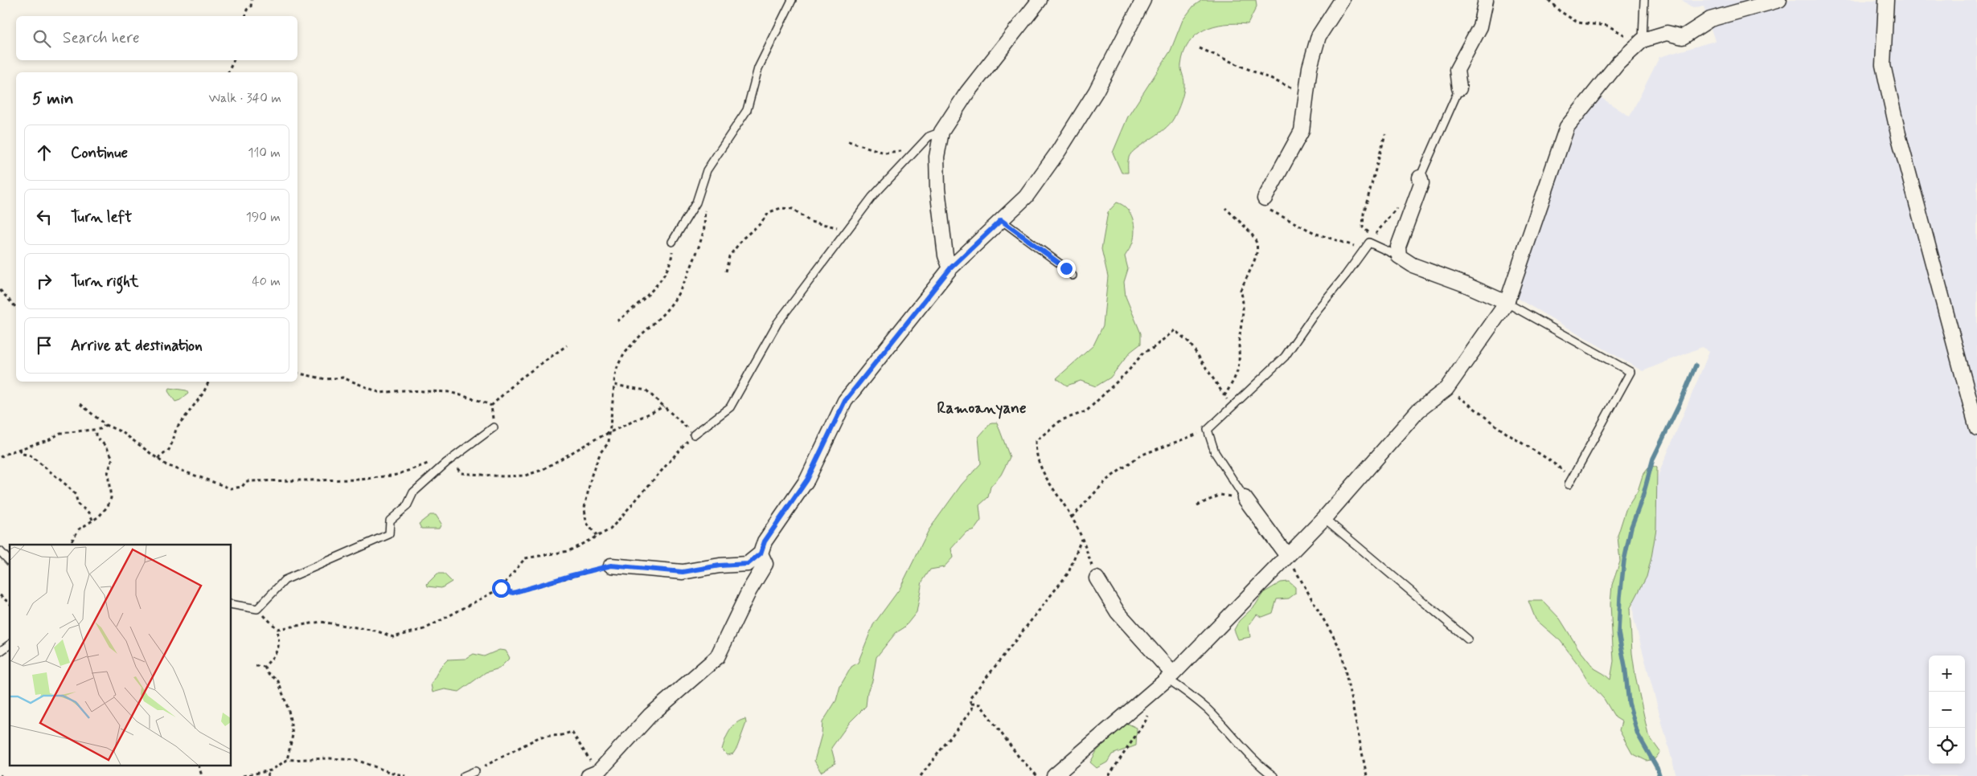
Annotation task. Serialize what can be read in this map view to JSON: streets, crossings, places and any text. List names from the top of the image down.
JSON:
{
  "districts": ["Ramoanyane"],
  "page": {
    "search": "Search here",
    "heading": ["5 min", "Walk · 340 m"],
    "list": [
      ["Continue", "110 m"],
      ["Turn left", "190 m"],
      ["Turn right", "40 m"],
      "Arrive at destination"
    ],
    "map_buttons": ["+", "−"]
  }
}
